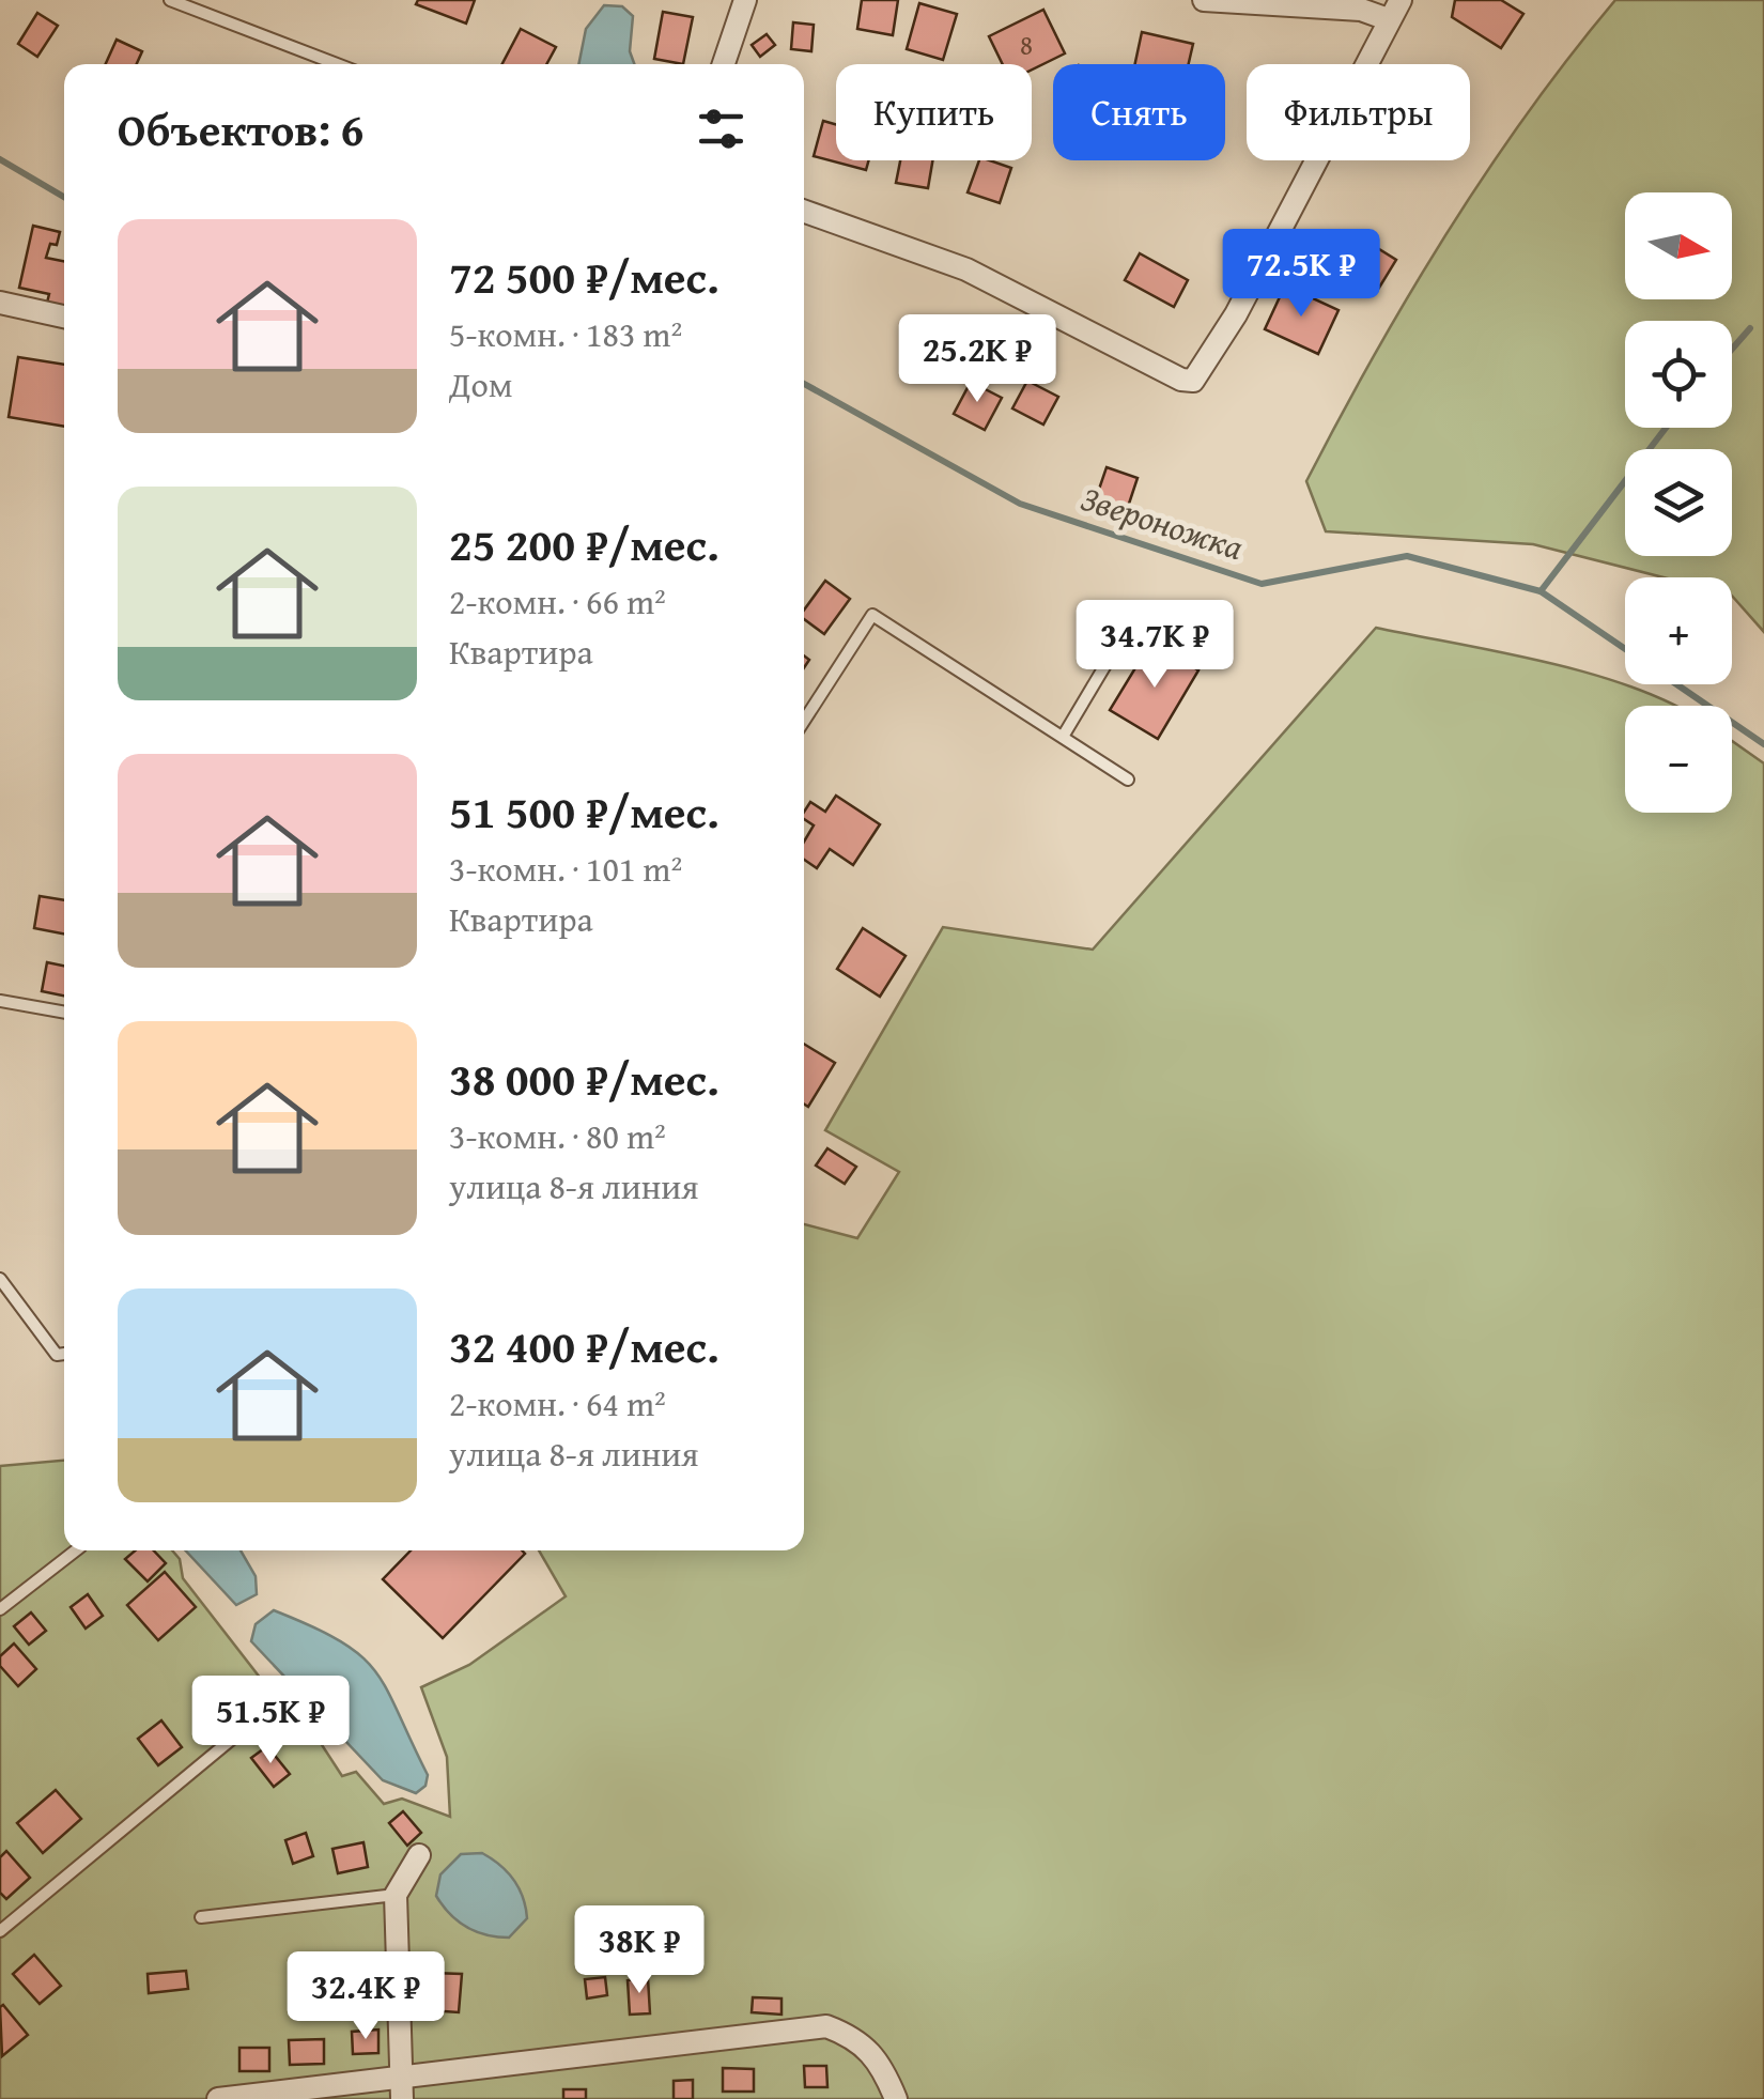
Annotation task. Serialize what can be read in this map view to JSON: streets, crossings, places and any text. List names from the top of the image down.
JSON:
{
  "water": ["Звероножка"],
  "house_numbers": ["8"],
  "north": "right",
  "page": {
    "chip": ["Купить", "Снять", "Фильтры"],
    "heading": "Объектов: 6",
    "map_buttons": ["+", "−"],
    "list": [
      {
        "name": "72 500 ₽/мес.",
        "note": "5-комн. · 183 m² · Дом"
      },
      {
        "name": "25 200 ₽/мес.",
        "note": "2-комн. · 66 m² · Квартира"
      },
      {
        "name": "51 500 ₽/мес.",
        "note": "3-комн. · 101 m² · Квартира"
      },
      {
        "name": "38 000 ₽/мес.",
        "note": "3-комн. · 80 m² · улица 8-я линия"
      },
      {
        "name": "32 400 ₽/мес.",
        "note": "2-комн. · 64 m² · улица 8-я линия"
      }
    ],
    "price": [
      "72.5K ₽",
      "25.2K ₽",
      "34.7K ₽",
      "51.5K ₽",
      "38K ₽",
      "32.4K ₽"
    ]
  }
}
